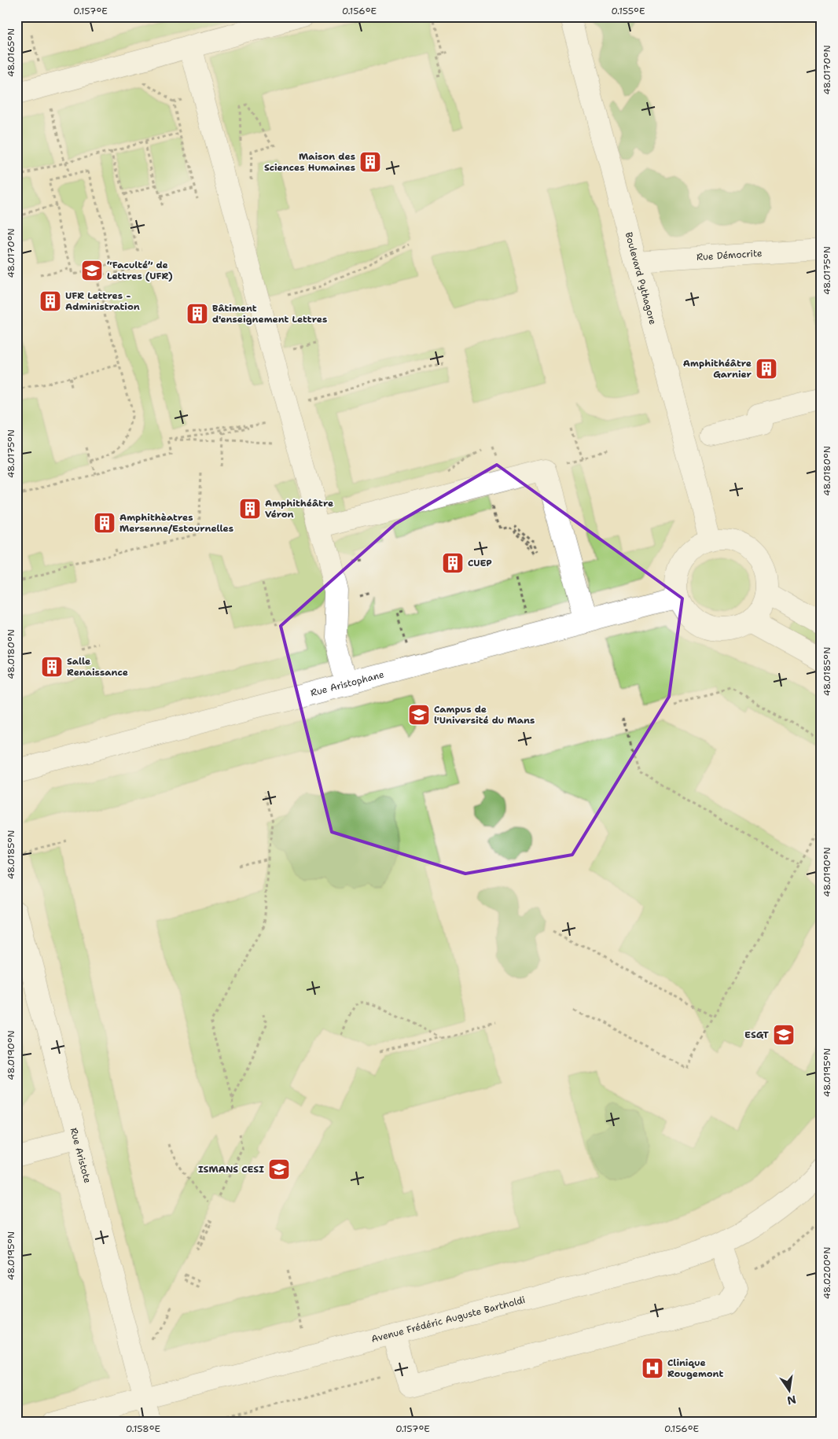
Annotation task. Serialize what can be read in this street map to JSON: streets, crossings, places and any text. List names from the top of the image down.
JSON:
{
  "streets": {
    "street": [
      "Rue Démocrite",
      "Boulevard Pythagore",
      "Rue Aristophane",
      "Rue Aristote",
      "Avenue Frédéric Auguste Bartholdi"
    ]
  },
  "crossings": [
    ["Rue Démocrite", "Boulevard Pythagore"],
    ["Boulevard Pythagore", "Rue Aristophane"],
    ["Rue Aristote", "Avenue Frédéric Auguste Bartholdi"]
  ],
  "places": {
    "building": [
      "Maison des Sciences Humaines",
      "UFR Lettres - Administration",
      "Bâtiment d'enseignement Lettres",
      "Amphithéâtre Garnier",
      "Amphithéâtre Véron",
      "Amphithèatres Mersenne/Estournelles",
      "CUEP",
      "Salle Renaissance"
    ],
    "school or university": [
      "“Faculté” de Lettres (UFR)",
      "Campus de l'Université du Mans",
      "ESGT",
      "ISMANS CESI"
    ],
    "hospital": ["Clinique Rougemont"]
  },
  "north": "bottom",
  "coordinates": [
    "0.157°E",
    "0.156°E",
    "0.155°E",
    "48.0165°N",
    "48.0170°N",
    "48.0175°N",
    "48.0180°N",
    "48.0185°N",
    "48.0190°N",
    "48.0195°N",
    "48.0200°N",
    "0.158°E"
  ]
}
